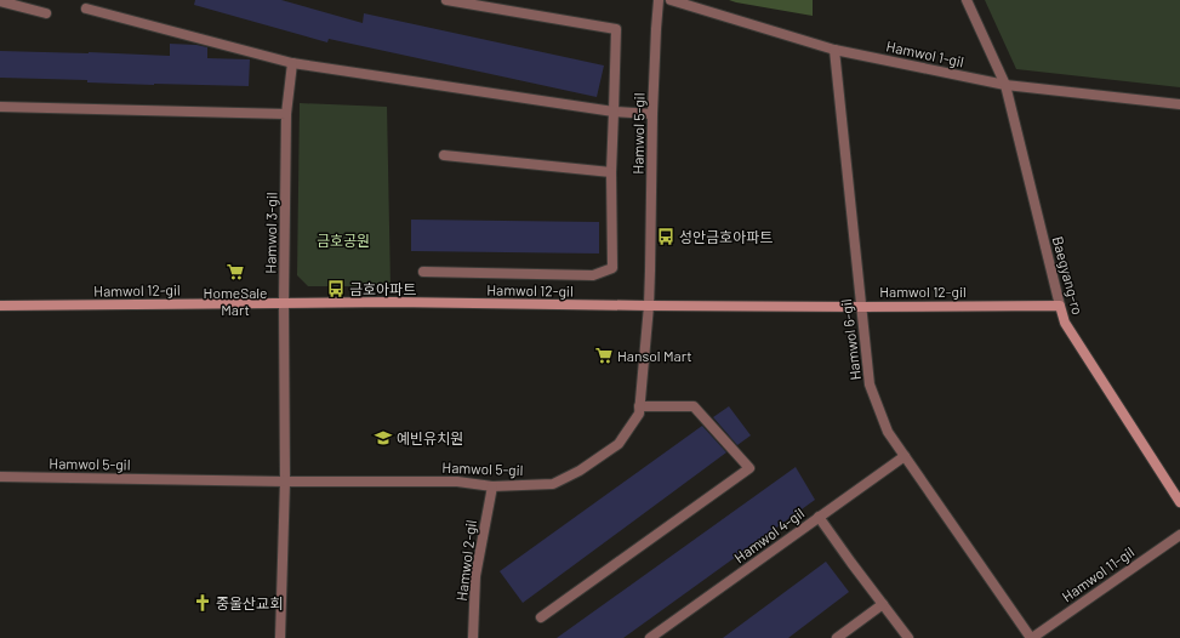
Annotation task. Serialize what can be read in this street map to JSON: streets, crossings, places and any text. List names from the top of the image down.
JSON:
{
  "streets": {
    "street": [
      "Hamwol 1-gil",
      "Hamwol 5-gil",
      "Hamwol 3-gil",
      "Baegyang-ro",
      "Hamwol 12-gil",
      "Hamwol 6-gil",
      "Hamwol 4-gil",
      "Hamwol 2-gil",
      "Hamwol 11-gil"
    ]
  },
  "crossings": [
    ["Hamwol 1-gil", "Baegyang-ro"],
    ["Hamwol 1-gil", "Hamwol 6-gil"],
    ["Hamwol 5-gil", "Hamwol 3-gil"],
    ["Hamwol 5-gil", "Hamwol 12-gil"],
    ["Hamwol 5-gil", "Hamwol 2-gil"],
    ["Hamwol 3-gil", "Hamwol 12-gil"],
    ["Baegyang-ro", "Hamwol 12-gil"],
    ["Hamwol 12-gil", "Hamwol 6-gil"],
    ["Hamwol 6-gil", "Hamwol 4-gil"],
    ["Hamwol 6-gil", "Hamwol 11-gil"]
  ],
  "parks": ["금호공원"],
  "places": {
    "bus stop": ["성안금호아파트", "금호아파트"],
    "supermarket": ["HomeSale Mart", "Hansol Mart"],
    "school or university": ["예빈유치원"],
    "church": ["중울산교회"]
  }
}
